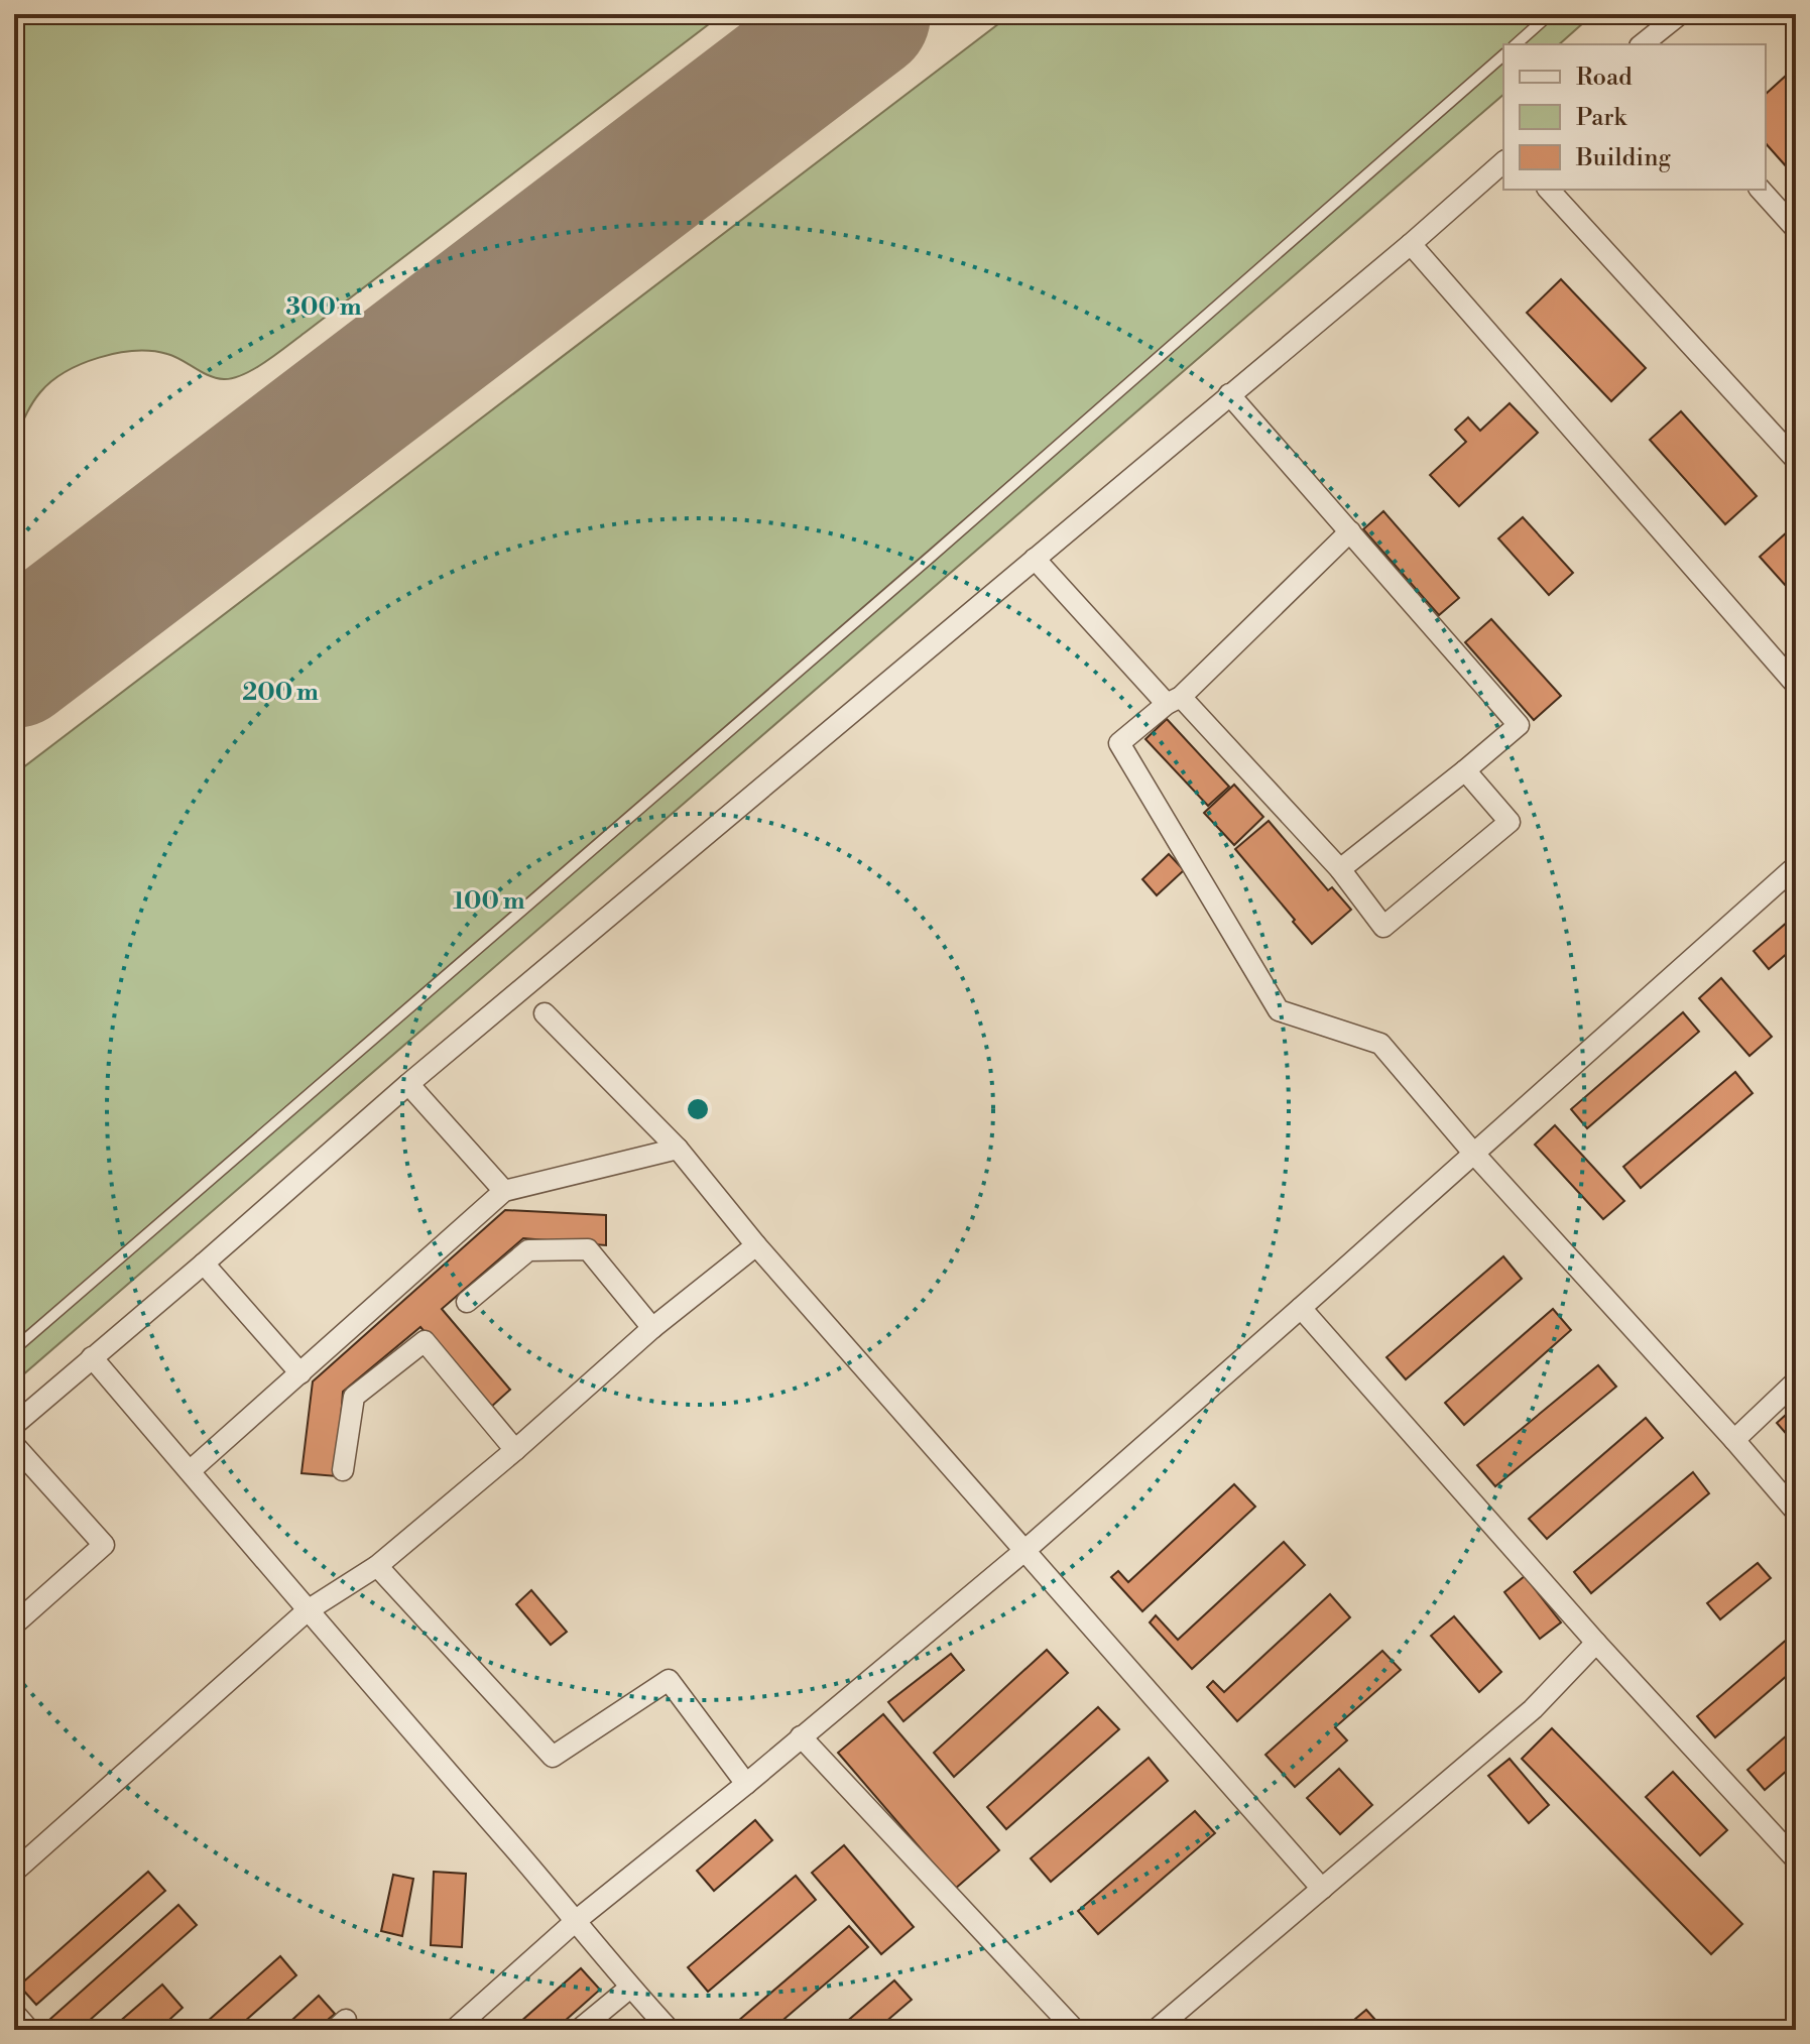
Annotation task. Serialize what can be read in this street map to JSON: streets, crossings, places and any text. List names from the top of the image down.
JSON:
{
  "legend": ["Road", "Park", "Building"],
  "rings": ["300 m", "200 m", "100 m"]
}
